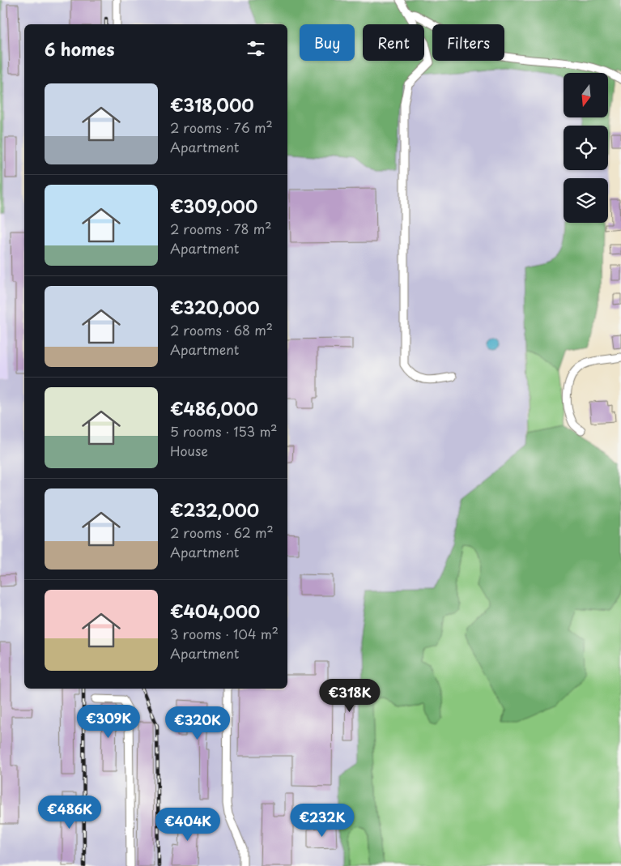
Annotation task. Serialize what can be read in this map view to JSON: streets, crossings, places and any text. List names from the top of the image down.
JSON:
{
  "north": "bottom",
  "page": {
    "chip": ["Buy", "Rent", "Filters"],
    "heading": "6 homes",
    "list": [
      {
        "name": "€318,000",
        "note": "2 rooms · 76 m² · Apartment"
      },
      {
        "name": "€309,000",
        "note": "2 rooms · 78 m² · Apartment"
      },
      {
        "name": "€320,000",
        "note": "2 rooms · 68 m² · Apartment"
      },
      {
        "name": "€486,000",
        "note": "5 rooms · 153 m² · House"
      },
      {
        "name": "€232,000",
        "note": "2 rooms · 62 m² · Apartment"
      },
      {
        "name": "€404,000",
        "note": "3 rooms · 104 m² · Apartment"
      }
    ],
    "price": [
      "€318K",
      "€309K",
      "€320K",
      "€486K",
      "€232K",
      "€404K"
    ]
  }
}
